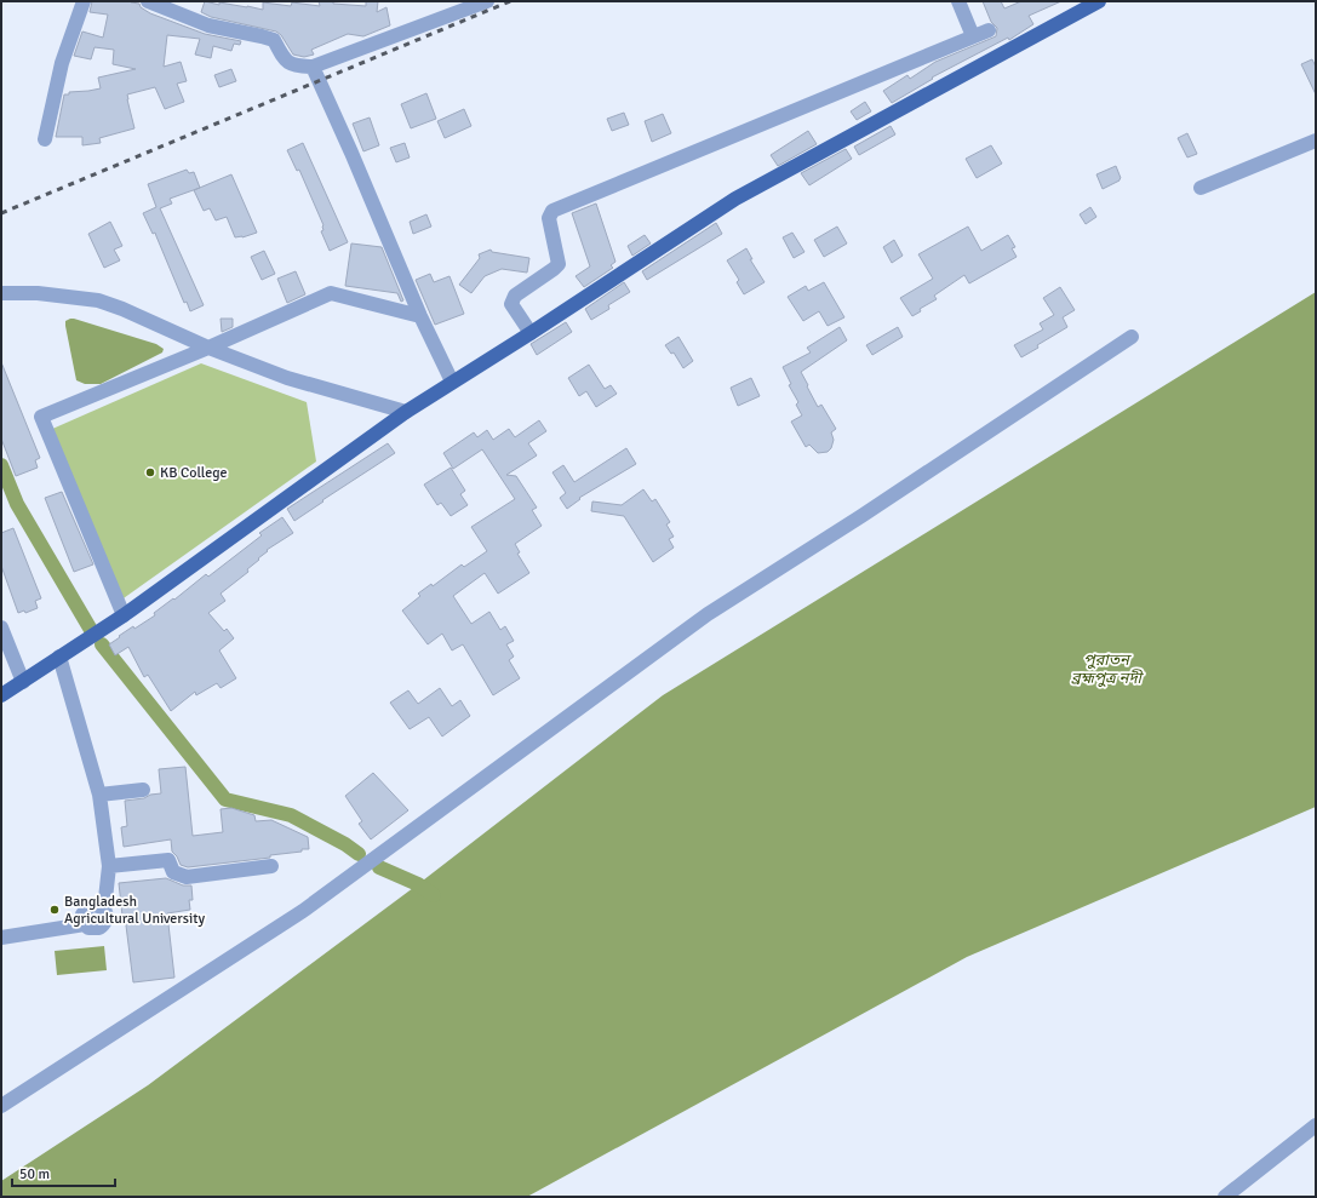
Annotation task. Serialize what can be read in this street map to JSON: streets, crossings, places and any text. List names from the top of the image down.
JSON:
{
  "water": ["পুরাতন ব্রহ্মপুত্র নদী"],
  "places": ["KB College", "Bangladesh Agricultural University"],
  "scale_bar": "50 m"
}
